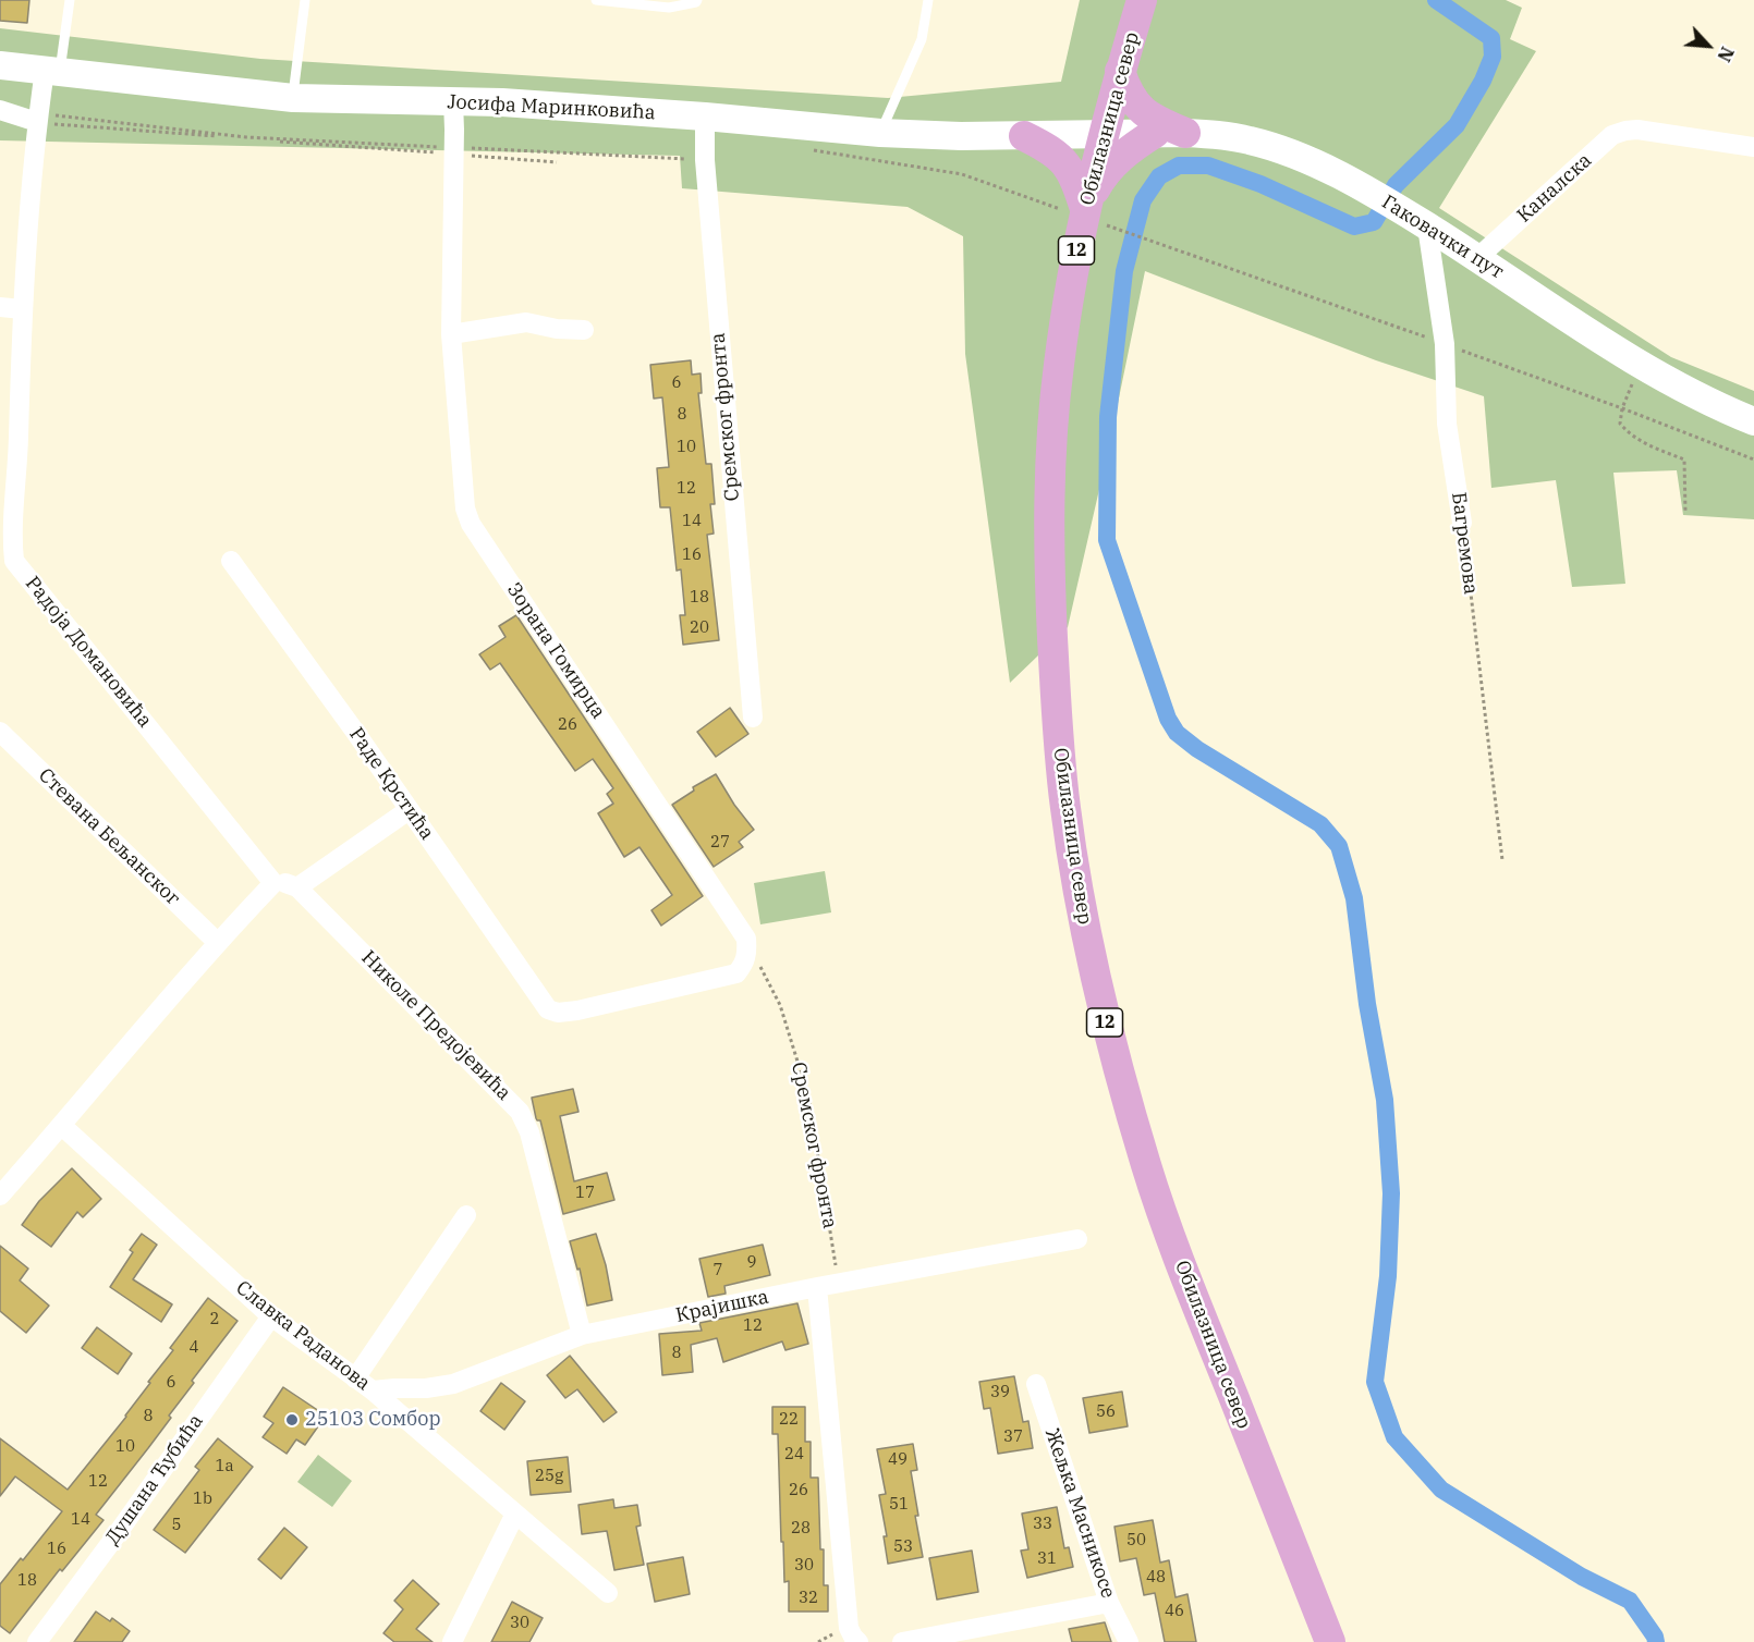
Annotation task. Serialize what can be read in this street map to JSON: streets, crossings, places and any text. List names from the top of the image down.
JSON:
{
  "streets": {
    "main road": ["Обилазница север", "12"],
    "street": [
      "Јосифа Маринковића",
      "Каналска",
      "Гаковачки пут",
      "Сремског фронта",
      "Багремова",
      "Зорана Гомирца",
      "Радоја Домановића",
      "Раде Крстића",
      "Стевана Бељанског",
      "Николе Предојевића",
      "Крајишка",
      "Славка Раданова",
      "Душана Ћубића",
      "Жељка Масникосе"
    ]
  },
  "crossings": [
    ["Јосифа Маринковића", "Обилазница север"],
    ["Јосифа Маринковића", "Гаковачки пут"],
    ["Јосифа Маринковића", "Сремског фронта"],
    ["Јосифа Маринковића", "Зорана Гомирца"],
    ["Јосифа Маринковића", "Радоја Домановића"],
    ["Обилазница север", "Гаковачки пут"],
    ["Каналска", "Гаковачки пут"],
    ["Гаковачки пут", "Багремова"],
    ["Сремског фронта", "Зорана Гомирца"],
    ["Сремског фронта", "Раде Крстића"],
    ["Сремског фронта", "Крајишка"],
    ["Зорана Гомирца", "Раде Крстића"],
    ["Николе Предојевића", "Крајишка"],
    ["Крајишка", "Славка Раданова"],
    ["Славка Раданова", "Душана Ћубића"]
  ],
  "places": ["25103 Сомбор"],
  "house_numbers": [
    "6",
    "8",
    "10",
    "12",
    "14",
    "16",
    "18",
    "20",
    "26",
    "27",
    "17",
    "9",
    "7",
    "2",
    "12",
    "4",
    "8",
    "6",
    "39",
    "56",
    "8",
    "22",
    "37",
    "10",
    "24",
    "49",
    "1a",
    "25g",
    "12",
    "26",
    "1b",
    "51",
    "14",
    "33",
    "5",
    "28",
    "50",
    "53",
    "16",
    "31",
    "30",
    "48",
    "18",
    "32",
    "46",
    "30"
  ],
  "north": "bottom right"
}
